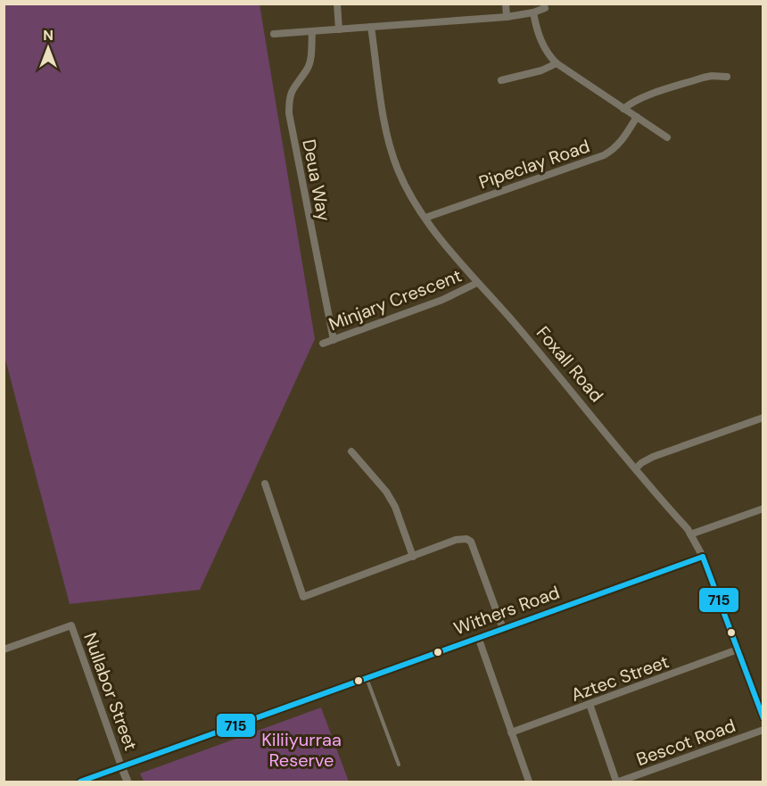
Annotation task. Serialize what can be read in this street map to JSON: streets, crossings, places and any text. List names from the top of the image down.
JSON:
{
  "streets": {
    "street": [
      "Pipeclay Road",
      "Deua Way",
      "Minjary Crescent",
      "Foxall Road",
      "Withers Road",
      "Aztec Street",
      "Nullabor Street",
      "Bescot Road"
    ]
  },
  "crossings": [
    ["Pipeclay Road", "Foxall Road"],
    ["Deua Way", "Minjary Crescent"],
    ["Minjary Crescent", "Foxall Road"],
    ["Foxall Road", "Withers Road"],
    ["Foxall Road", "Aztec Street"],
    ["Withers Road", "Nullabor Street"]
  ],
  "parks": ["Kiliiyurraa Reserve"],
  "lines": ["transit line 715"],
  "north": "top"
}
